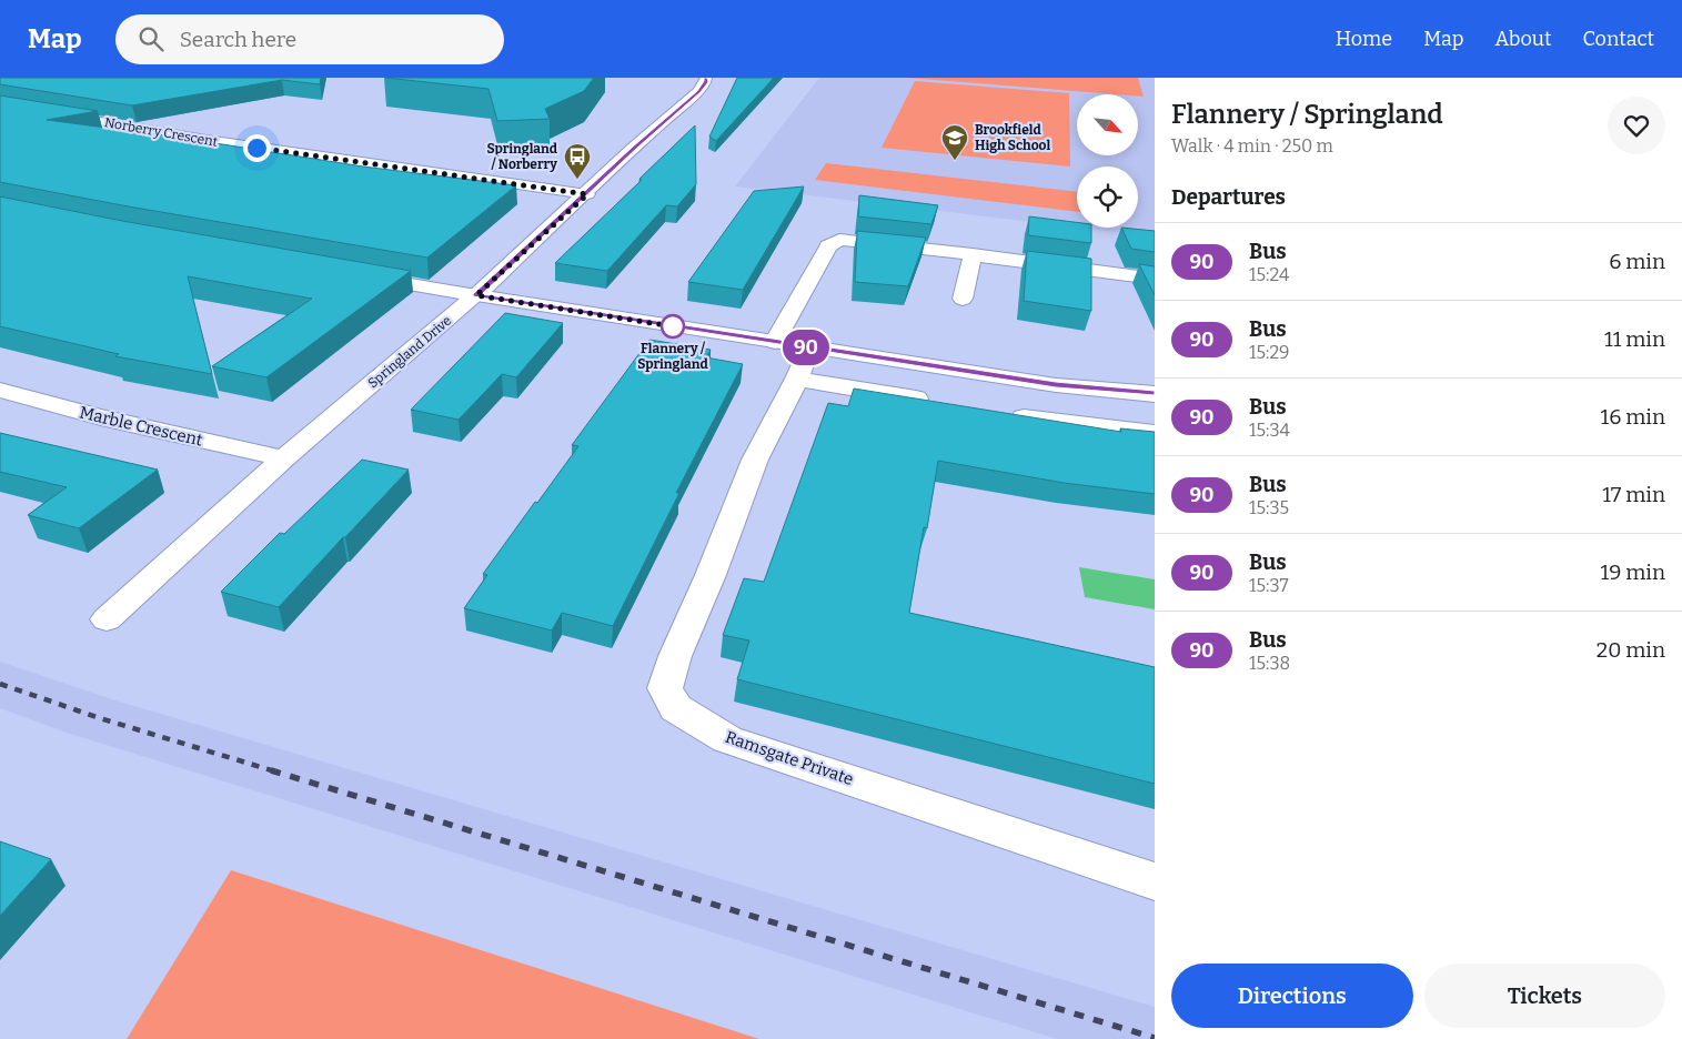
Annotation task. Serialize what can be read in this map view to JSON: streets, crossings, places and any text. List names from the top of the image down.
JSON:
{
  "streets": {
    "street": [
      "Norberry Crescent",
      "Springland Drive",
      "Marble Crescent",
      "Ramsgate Private"
    ]
  },
  "crossings": [
    ["Norberry Crescent", "Springland Drive"],
    ["Springland Drive", "Marble Crescent"]
  ],
  "places": {
    "school or university": ["Brookfield High School"],
    "bus stop": ["Springland / Norberry"],
    "other": ["Flannery / Springland"]
  },
  "lines": ["bus line 90"],
  "north": "bottom right",
  "page": {
    "header": "Map",
    "search": "Search here",
    "nav": [
      "Home",
      "Map",
      "About",
      "Contact"
    ],
    "on_map": "90",
    "heading": [
      ["Flannery / Springland", "Walk · 4 min · 250 m"],
      "Departures"
    ],
    "list": [
      {
        "mark": "90",
        "name": "Bus",
        "note": "15:24",
        "value": "6 min"
      },
      {
        "mark": "90",
        "name": "Bus",
        "note": "15:29",
        "value": "11 min"
      },
      {
        "mark": "90",
        "name": "Bus",
        "note": "15:34",
        "value": "16 min"
      },
      {
        "mark": "90",
        "name": "Bus",
        "note": "15:35",
        "value": "17 min"
      },
      {
        "mark": "90",
        "name": "Bus",
        "note": "15:37",
        "value": "19 min"
      },
      {
        "mark": "90",
        "name": "Bus",
        "note": "15:38",
        "value": "20 min"
      }
    ],
    "buttons": ["Directions", "Tickets"]
  }
}
